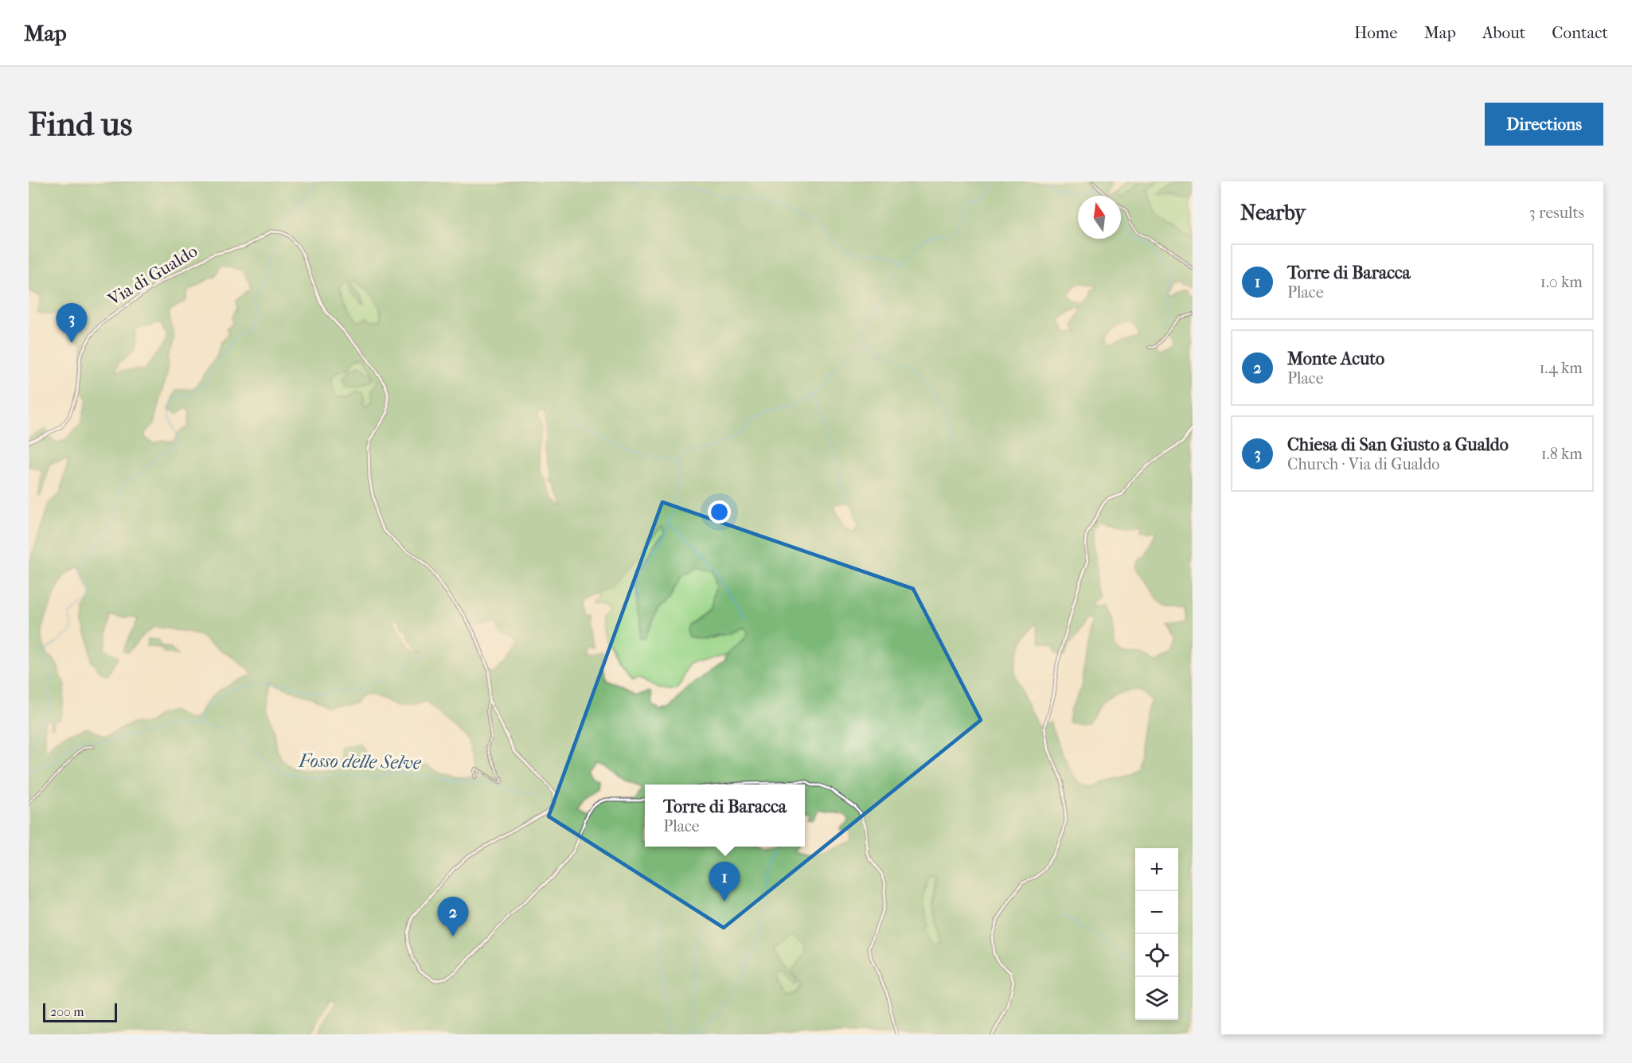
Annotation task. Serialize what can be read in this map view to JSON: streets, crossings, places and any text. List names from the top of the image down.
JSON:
{
  "streets": {
    "street": ["Via di Gualdo"]
  },
  "water": ["Fosso delle Selve"],
  "scale_bar": "200 m",
  "north": "top",
  "page": {
    "header": "Map",
    "nav": [
      "Home",
      "Map",
      "About",
      "Contact"
    ],
    "buttons": "Directions",
    "title": "Find us",
    "heading": ["Nearby", "3 results"],
    "list": [
      {
        "mark": "1",
        "name": "Torre di Baracca",
        "note": "Place",
        "value": "1.0 km"
      },
      {
        "mark": "2",
        "name": "Monte Acuto",
        "note": "Place",
        "value": "1.4 km"
      },
      {
        "mark": "3",
        "name": "Chiesa di San Giusto a Gualdo",
        "note": "Church · Via di Gualdo",
        "value": "1.8 km"
      }
    ],
    "pins": ["3", "1", "2"],
    "popup": ["Torre di Baracca", "Place"],
    "map_buttons": ["+", "−"],
    "scale": "200 m"
  }
}
